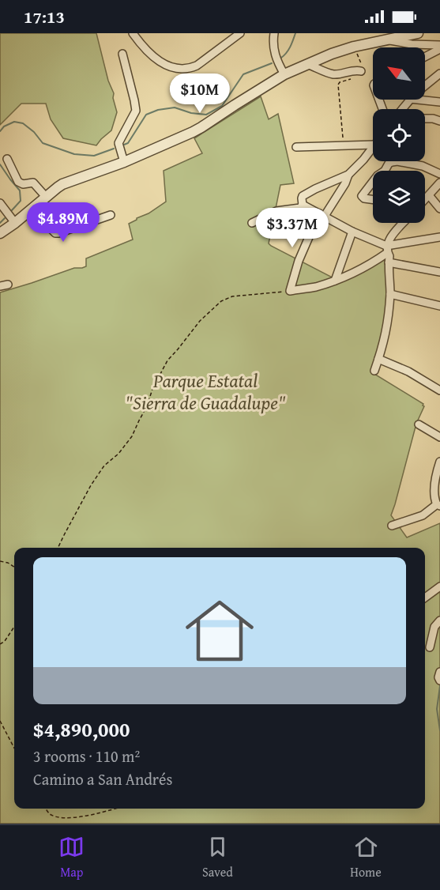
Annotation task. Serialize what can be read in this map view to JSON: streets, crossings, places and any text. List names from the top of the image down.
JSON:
{
  "parks": ["Parque Estatal \"Sierra de Guadalupe\""],
  "north": "top left",
  "page": {
    "status": "17:13",
    "price": ["$10M", "$4.89M", "$3.37M"],
    "list": [
      {
        "name": "$4,890,000",
        "note": "3 rooms · 110 m² · Camino a San Andrés"
      }
    ],
    "tabs": ["Map", "Saved", "Home"]
  }
}
